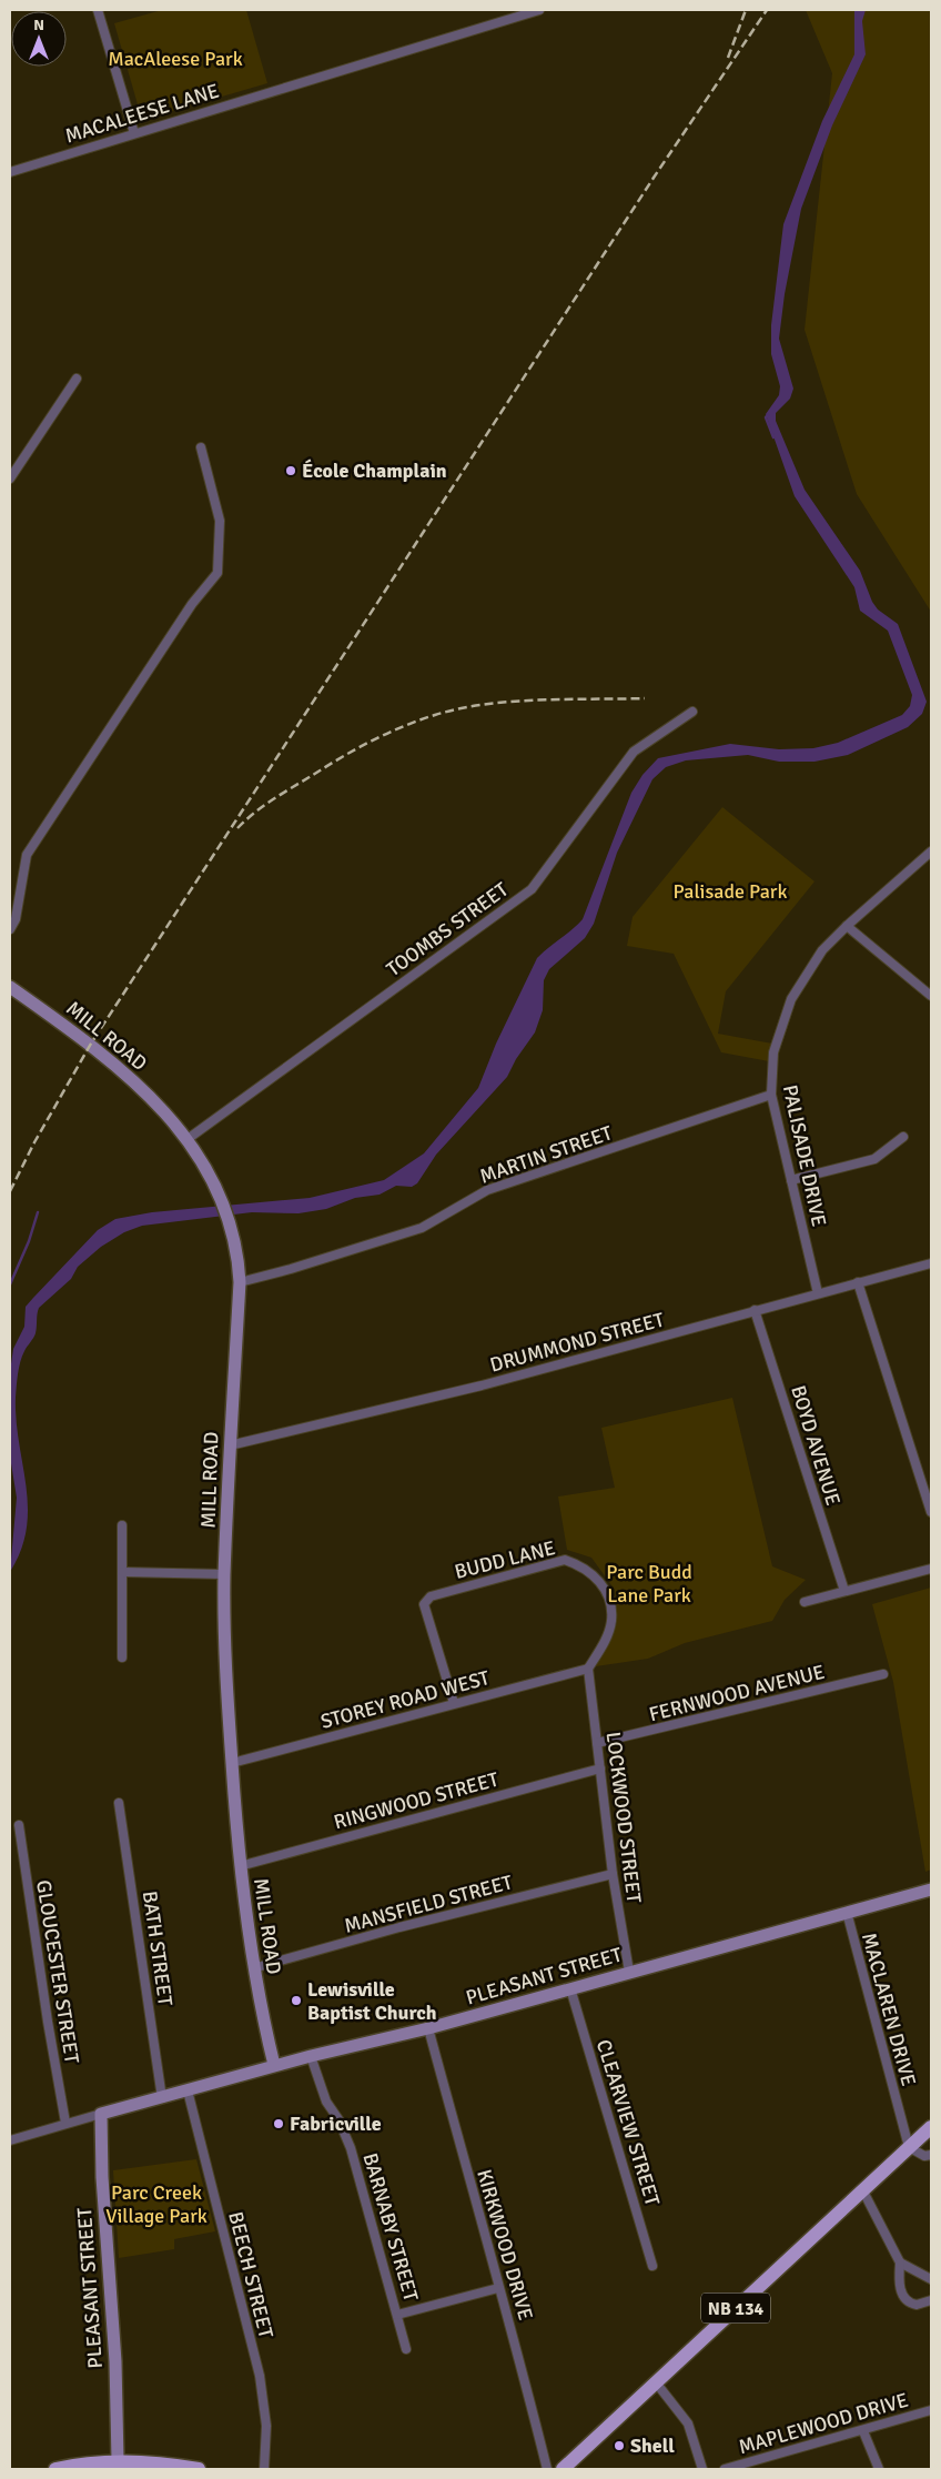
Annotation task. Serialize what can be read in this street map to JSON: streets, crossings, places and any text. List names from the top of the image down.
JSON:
{
  "streets": {
    "main road": ["NB 134"],
    "street": [
      "MACALEESE LANE",
      "TOOMBS STREET",
      "MILL ROAD",
      "MARTIN STREET",
      "PALISADE DRIVE",
      "DRUMMOND STREET",
      "BOYD AVENUE",
      "BUDD LANE",
      "FERNWOOD AVENUE",
      "STOREY ROAD WEST",
      "RINGWOOD STREET",
      "LOCKWOOD STREET",
      "MANSFIELD STREET",
      "BATH STREET",
      "GLOUCESTER STREET",
      "PLEASANT STREET",
      "MACLAREN DRIVE",
      "CLEARVIEW STREET",
      "BARNABY STREET",
      "KIRKWOOD DRIVE",
      "BEECH STREET",
      "MAPLEWOOD DRIVE"
    ]
  },
  "crossings": [
    ["TOOMBS STREET", "MILL ROAD"],
    ["MILL ROAD", "MARTIN STREET"],
    ["MILL ROAD", "DRUMMOND STREET"],
    ["MILL ROAD", "STOREY ROAD WEST"],
    ["MILL ROAD", "RINGWOOD STREET"],
    ["MILL ROAD", "MANSFIELD STREET"],
    ["MILL ROAD", "PLEASANT STREET"],
    ["MARTIN STREET", "PALISADE DRIVE"],
    ["PALISADE DRIVE", "DRUMMOND STREET"],
    ["DRUMMOND STREET", "BOYD AVENUE"],
    ["BUDD LANE", "STOREY ROAD WEST"],
    ["BUDD LANE", "LOCKWOOD STREET"],
    ["FERNWOOD AVENUE", "LOCKWOOD STREET"],
    ["STOREY ROAD WEST", "LOCKWOOD STREET"],
    ["RINGWOOD STREET", "LOCKWOOD STREET"],
    ["LOCKWOOD STREET", "MANSFIELD STREET"],
    ["LOCKWOOD STREET", "PLEASANT STREET"],
    ["BATH STREET", "PLEASANT STREET"],
    ["GLOUCESTER STREET", "PLEASANT STREET"],
    ["PLEASANT STREET", "MACLAREN DRIVE"],
    ["PLEASANT STREET", "CLEARVIEW STREET"],
    ["PLEASANT STREET", "BARNABY STREET"],
    ["PLEASANT STREET", "KIRKWOOD DRIVE"],
    ["PLEASANT STREET", "BEECH STREET"],
    ["MACLAREN DRIVE", "NB 134"]
  ],
  "parks": [
    "MacAleese Park",
    "Palisade Park",
    "Parc Budd Lane Park",
    "Parc Creek Village Park"
  ],
  "places": [
    "École Champlain",
    "Lewisville Baptist Church",
    "Fabricville",
    "Shell"
  ],
  "north": "top"
}
